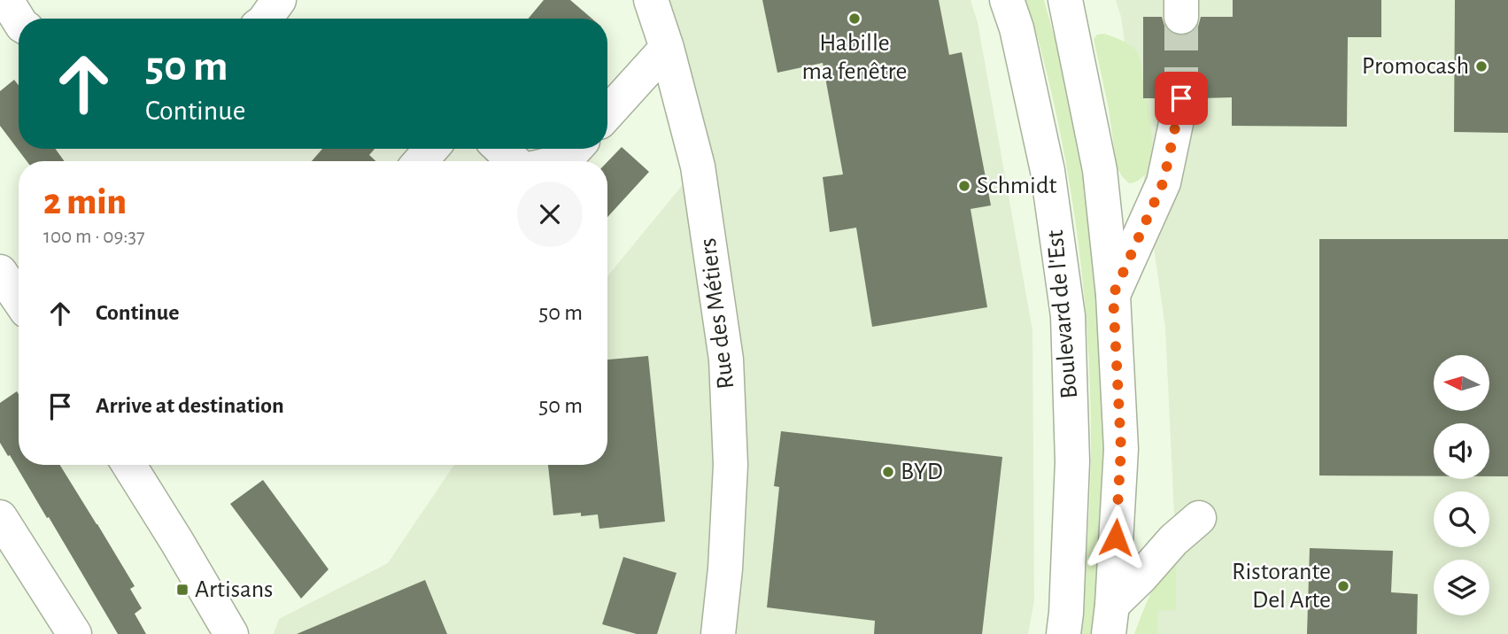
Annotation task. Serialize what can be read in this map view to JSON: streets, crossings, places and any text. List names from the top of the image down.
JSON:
{
  "streets": {
    "street": ["Rue des Métiers", "Boulevard de l'Est"]
  },
  "places": {
    "other": [
      "Habille ma fenêtre",
      "Promocash",
      "Schmidt",
      "BYD",
      "Ristorante Del Arte"
    ],
    "transit": ["Artisans"]
  },
  "north": "left",
  "page": {
    "turn": ["50 m", "Continue"],
    "heading": ["2 min", "100 m · 09:37"],
    "list": [
      {
        "name": "Continue",
        "value": "50 m"
      },
      {
        "name": "Arrive at destination",
        "value": "50 m"
      }
    ]
  }
}
